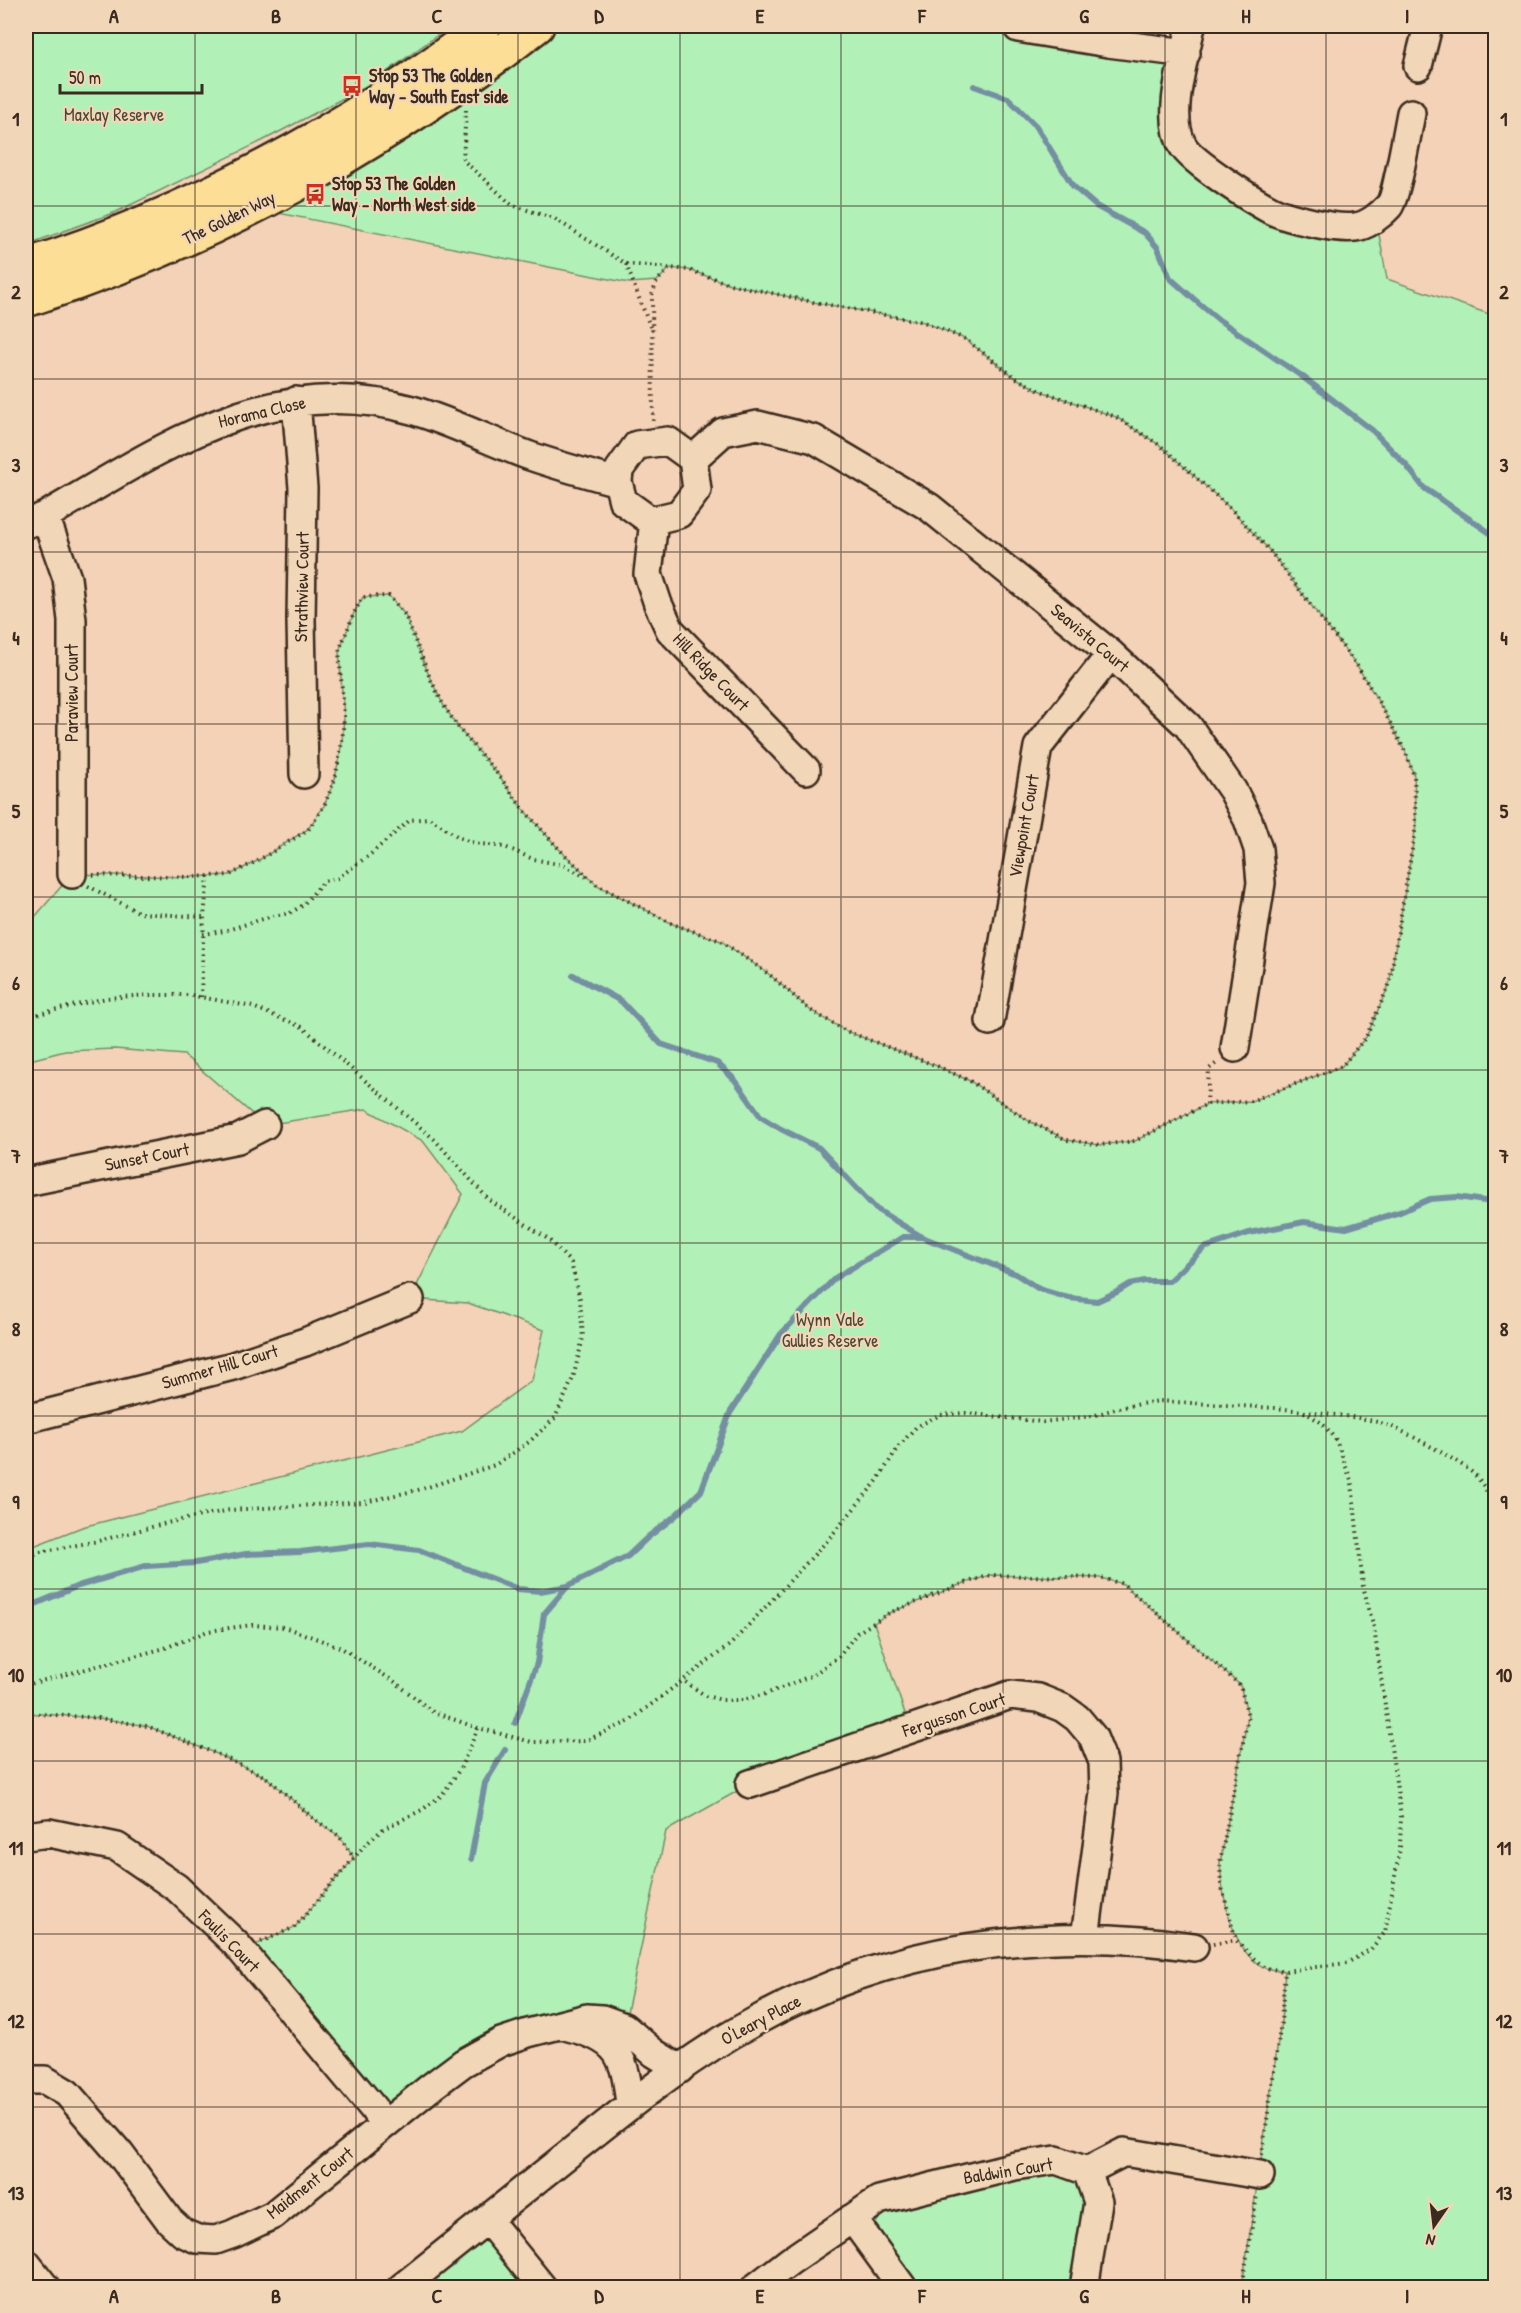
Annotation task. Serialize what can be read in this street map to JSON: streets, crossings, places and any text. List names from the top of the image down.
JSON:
{
  "streets": {
    "main road": ["The Golden Way"],
    "street": [
      "Horama Close",
      "Strathview Court",
      "Seavista Court",
      "Hill Ridge Court",
      "Paraview Court",
      "Viewpoint Court",
      "Sunset Court",
      "Summer Hill Court",
      "Fergusson Court",
      "Foulis Court",
      "O'Leary Place",
      "Baldwin Court",
      "Maidment Court"
    ]
  },
  "crossings": [
    ["Horama Close", "Strathview Court"],
    ["Horama Close", "Seavista Court"],
    ["Horama Close", "Hill Ridge Court"],
    ["Horama Close", "Paraview Court"],
    ["Seavista Court", "Hill Ridge Court"],
    ["Seavista Court", "Viewpoint Court"],
    ["Fergusson Court", "O'Leary Place"],
    ["Foulis Court", "Maidment Court"],
    ["O'Leary Place", "Maidment Court"]
  ],
  "parks": ["Maxlay Reserve", "Wynn Vale Gullies Reserve"],
  "places": {
    "bus stop": ["Stop 53 The Golden Way - South East side", "Stop 53 The Golden Way - North West side"]
  },
  "scale_bar": "50 m",
  "north": "bottom",
  "grid": {
    "columns": [
      "A",
      "B",
      "C",
      "D",
      "E",
      "F",
      "G",
      "H",
      "I"
    ],
    "rows": [
      "1",
      "2",
      "3",
      "4",
      "5",
      "6",
      "7",
      "8",
      "9",
      "10",
      "11",
      "12",
      "13"
    ]
  }
}
